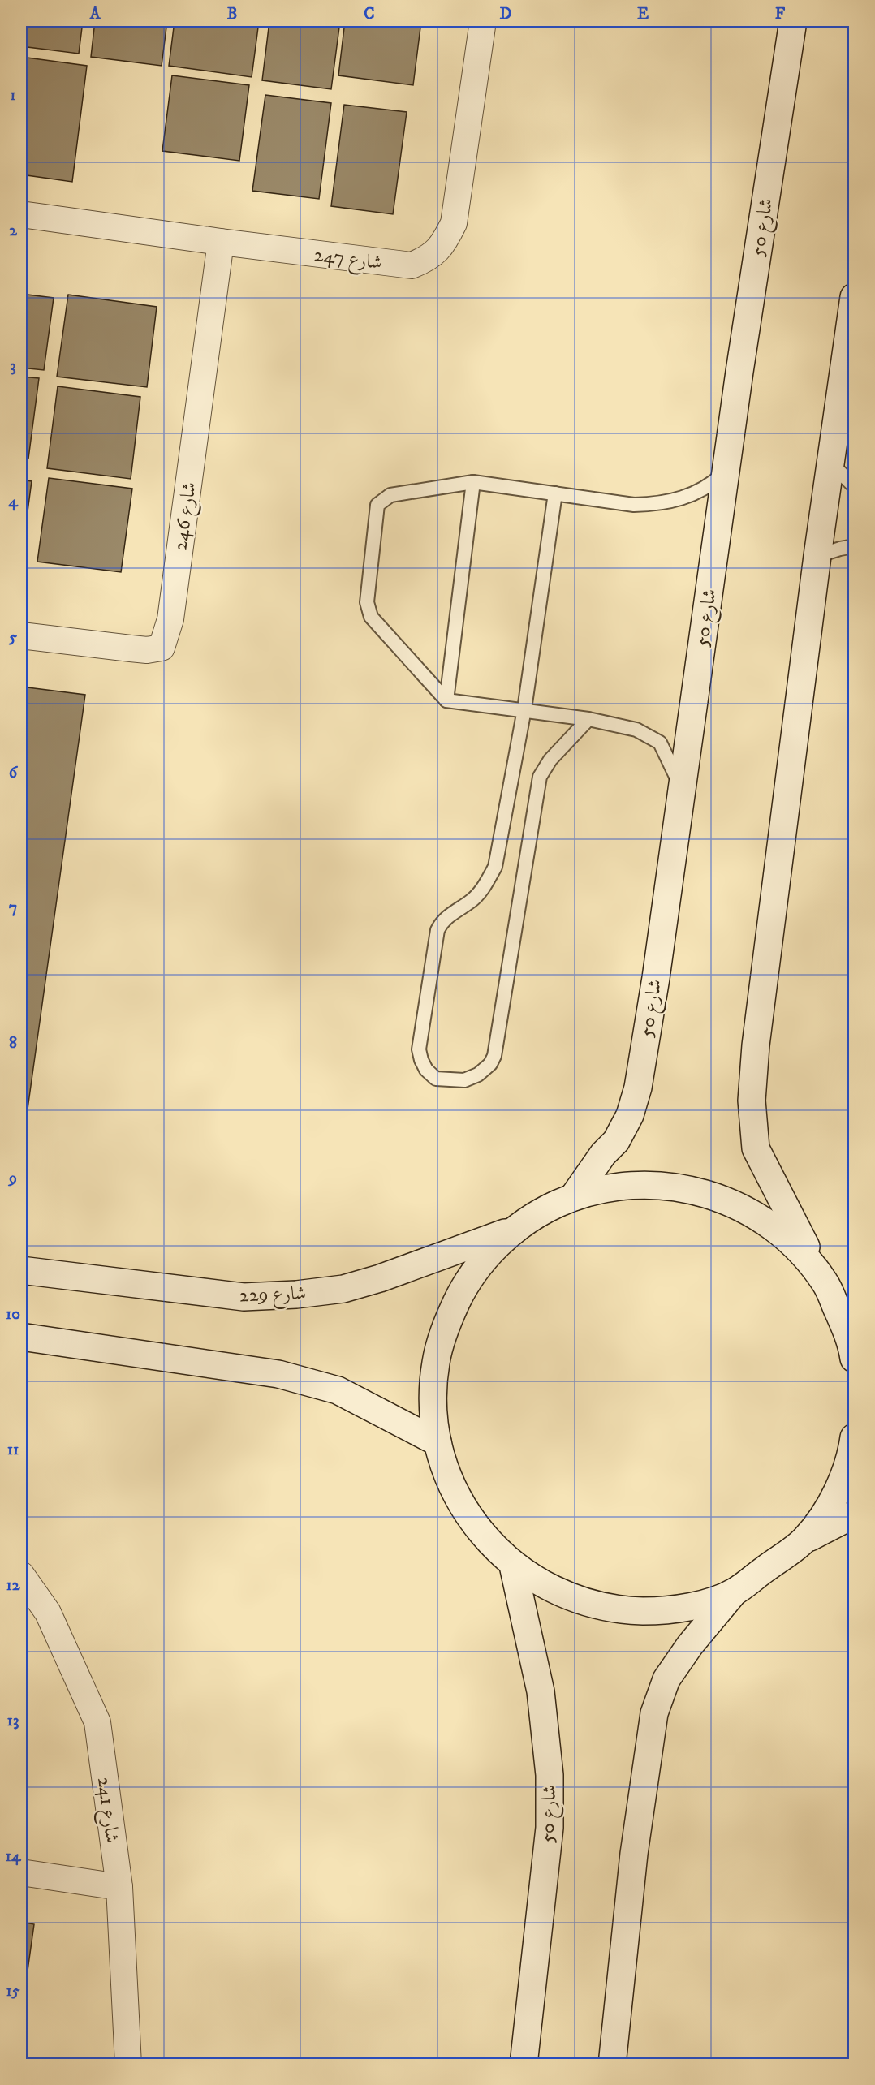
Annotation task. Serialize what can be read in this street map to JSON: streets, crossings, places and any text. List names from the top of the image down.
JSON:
{
  "streets": {
    "main road": ["شارع 50", "شارع 229"],
    "street": ["شارع 247", "شارع 246", "شارع 241"]
  },
  "crossings": [
    ["شارع 247", "شارع 246"]
  ],
  "grid": {
    "columns": [
      "A",
      "B",
      "C",
      "D",
      "E",
      "F"
    ],
    "rows": [
      "1",
      "2",
      "3",
      "4",
      "5",
      "6",
      "7",
      "8",
      "9",
      "10",
      "11",
      "12",
      "13",
      "14",
      "15"
    ]
  }
}
